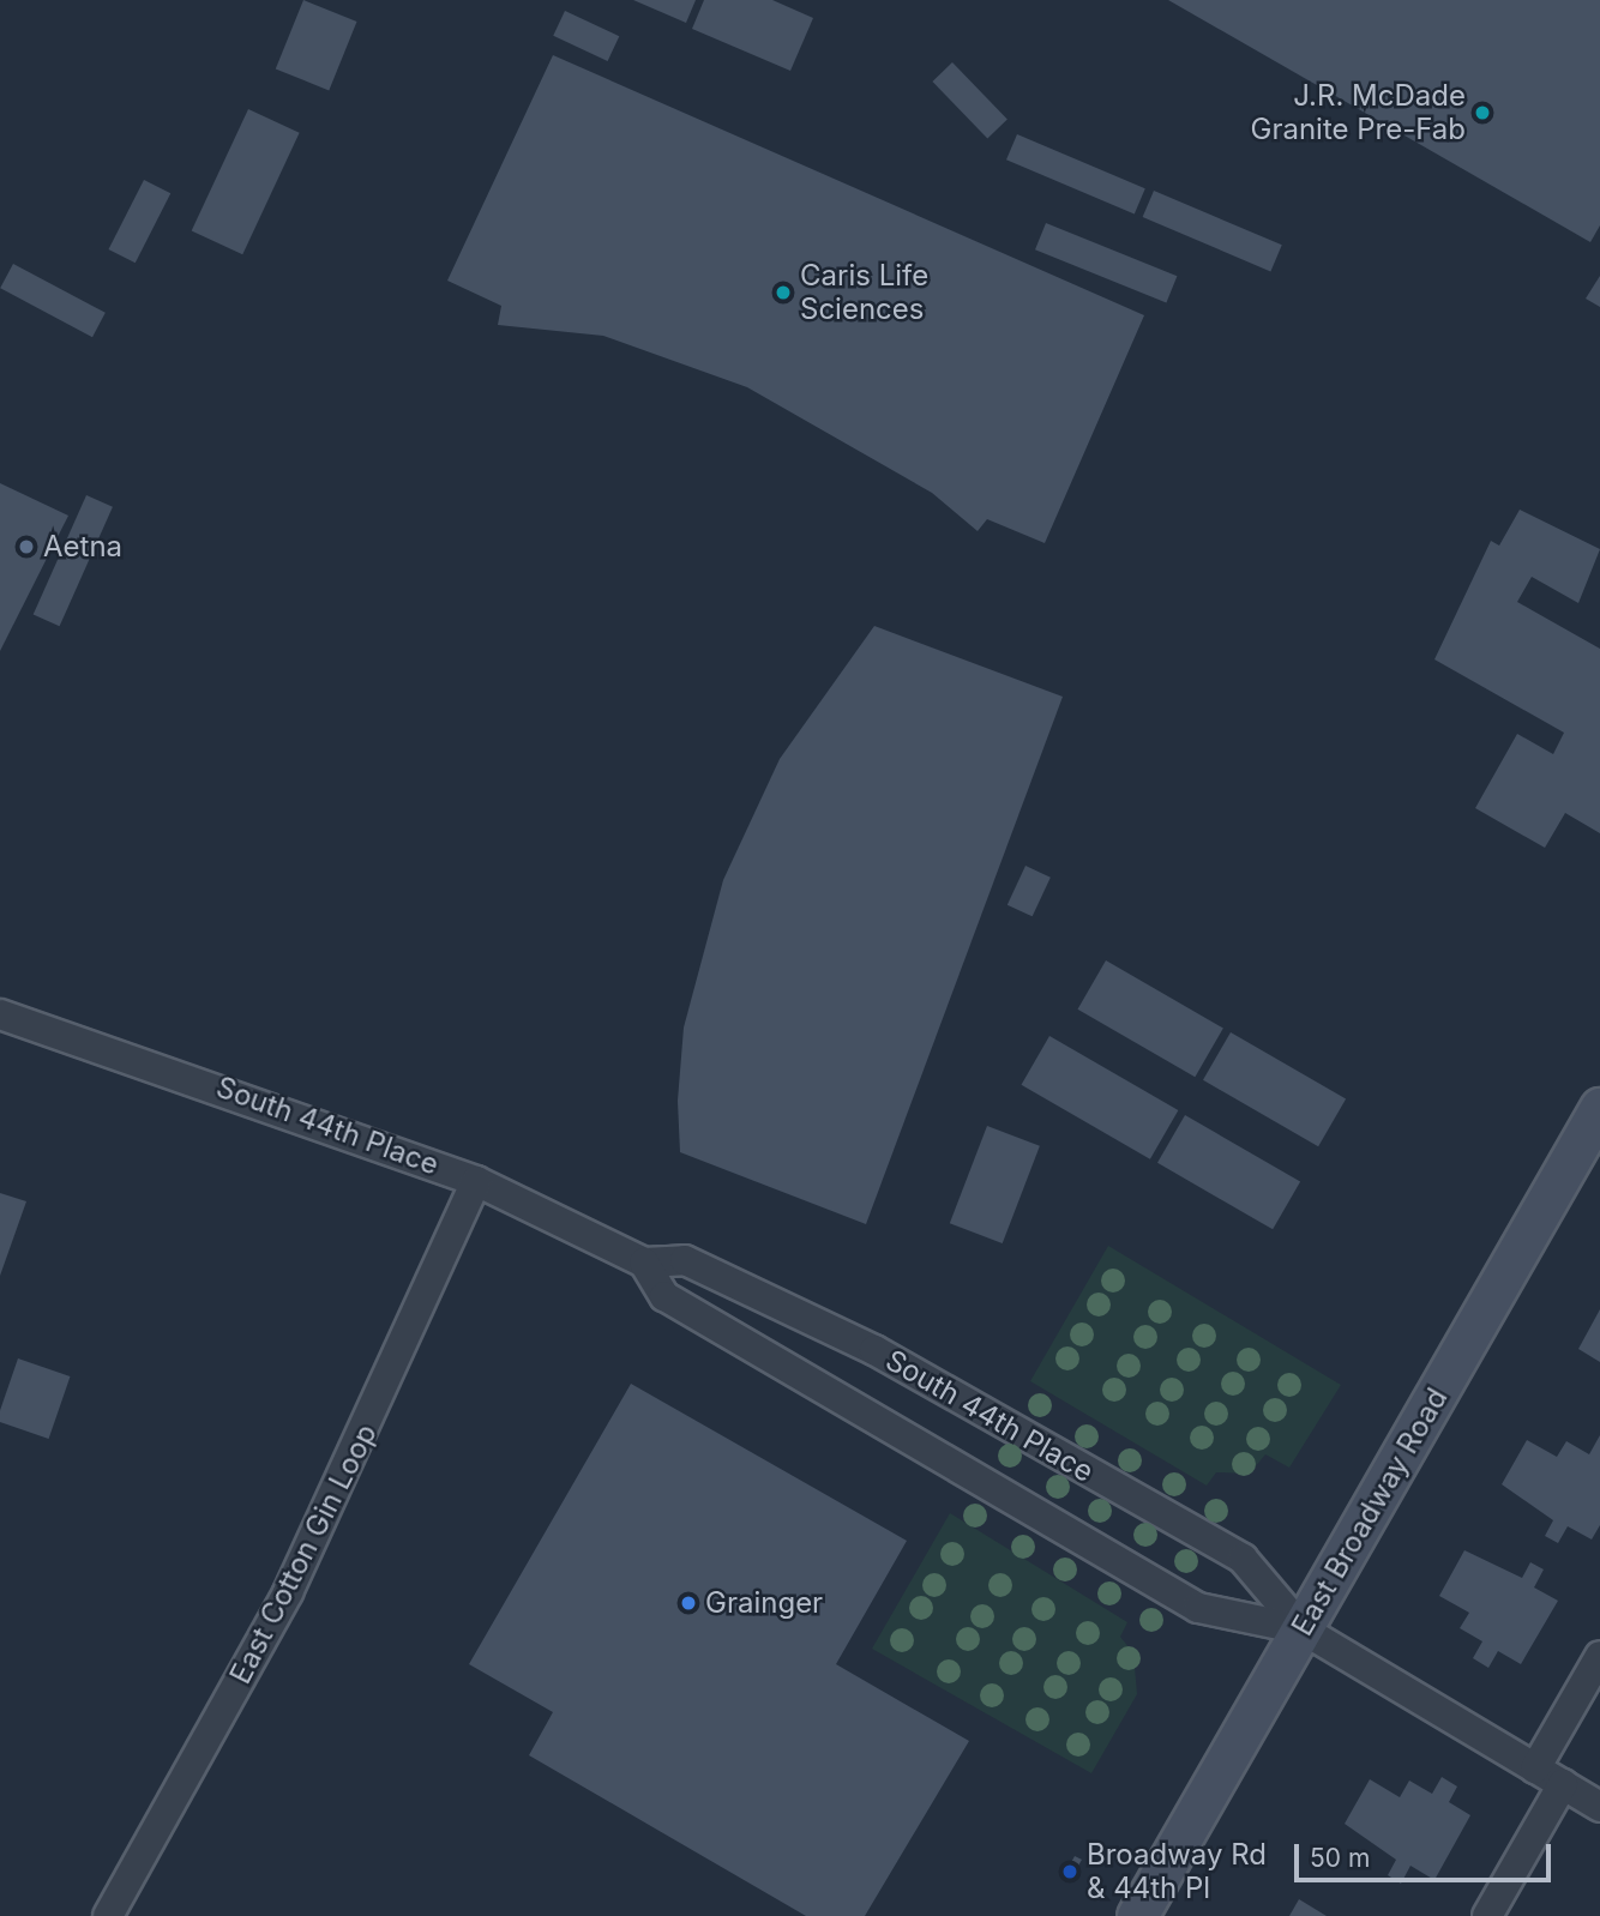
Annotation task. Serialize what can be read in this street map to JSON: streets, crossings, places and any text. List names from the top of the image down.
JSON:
{
  "streets": {
    "main road": ["East Broadway Road"],
    "street": ["South 44th Place", "East Cotton Gin Loop"]
  },
  "crossings": [
    ["South 44th Place", "East Broadway Road"],
    ["South 44th Place", "East Cotton Gin Loop"]
  ],
  "places": [
    "J.R. McDade Granite Pre-Fab",
    "Caris Life Sciences",
    "Aetna",
    "Grainger",
    "Broadway Rd & 44th Pl"
  ],
  "scale_bar": "50 m"
}
